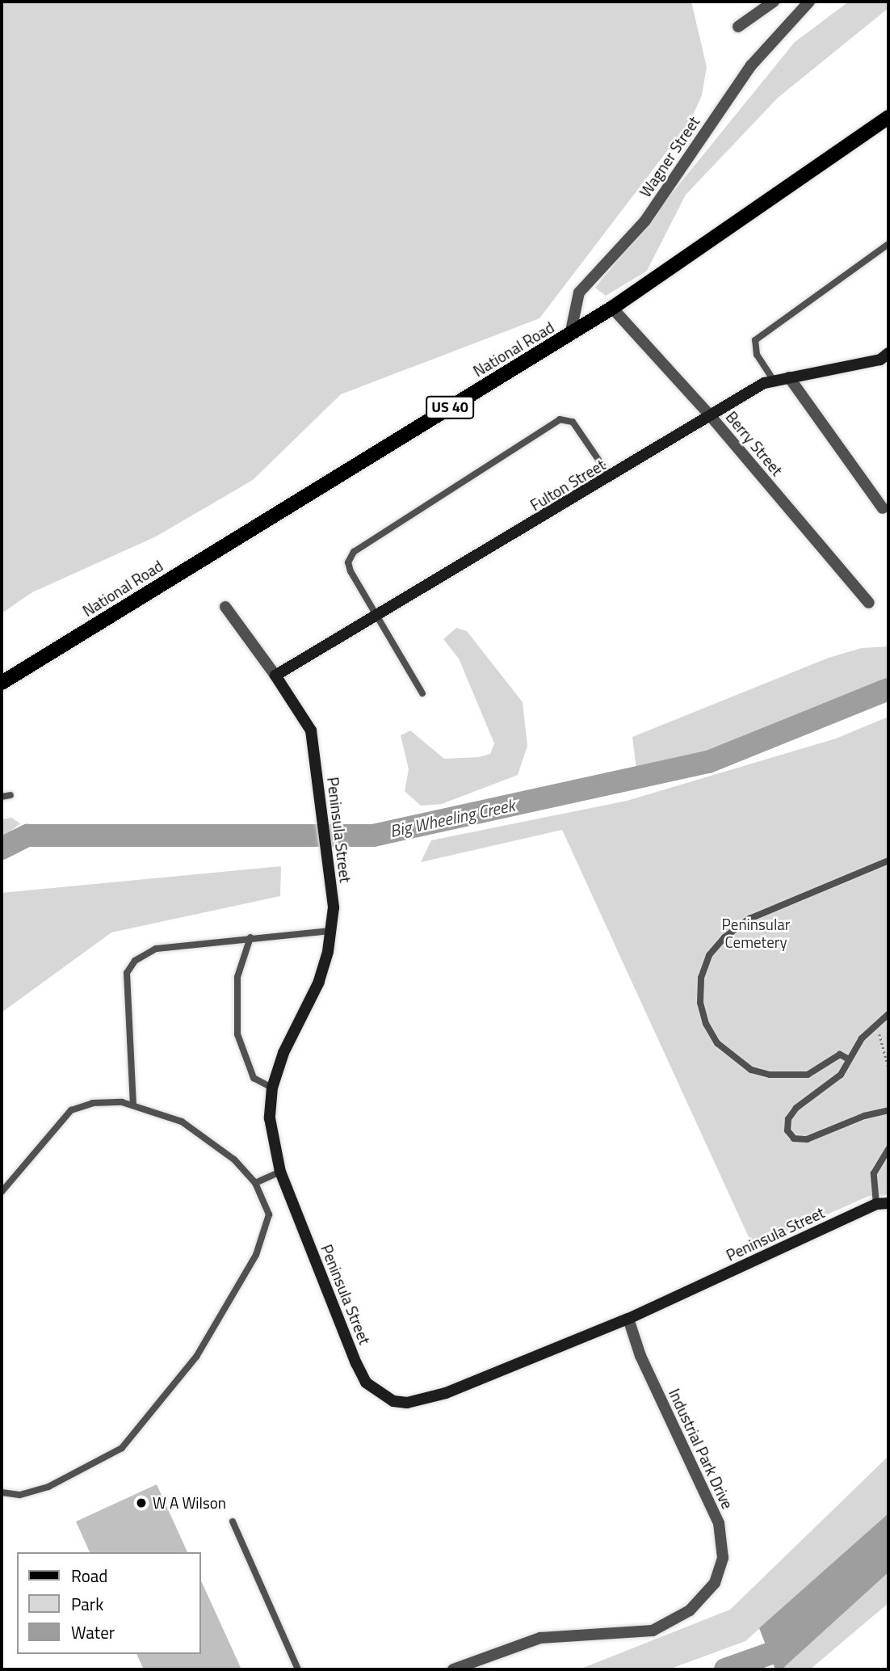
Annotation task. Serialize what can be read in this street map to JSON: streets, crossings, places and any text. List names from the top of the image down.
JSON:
{
  "streets": {
    "main road": ["National Road", "US 40"],
    "street": [
      "Wagner Street",
      "Berry Street",
      "Fulton Street",
      "Peninsula Street",
      "Industrial Park Drive"
    ]
  },
  "crossings": [
    ["Wagner Street", "National Road"],
    ["National Road", "Berry Street"],
    ["Berry Street", "Fulton Street"],
    ["Fulton Street", "Peninsula Street"],
    ["Peninsula Street", "Industrial Park Drive"]
  ],
  "water": ["Big Wheeling Creek"],
  "parks": ["Peninsular Cemetery"],
  "places": ["W A Wilson"],
  "legend": ["Road", "Park", "Water"]
}
